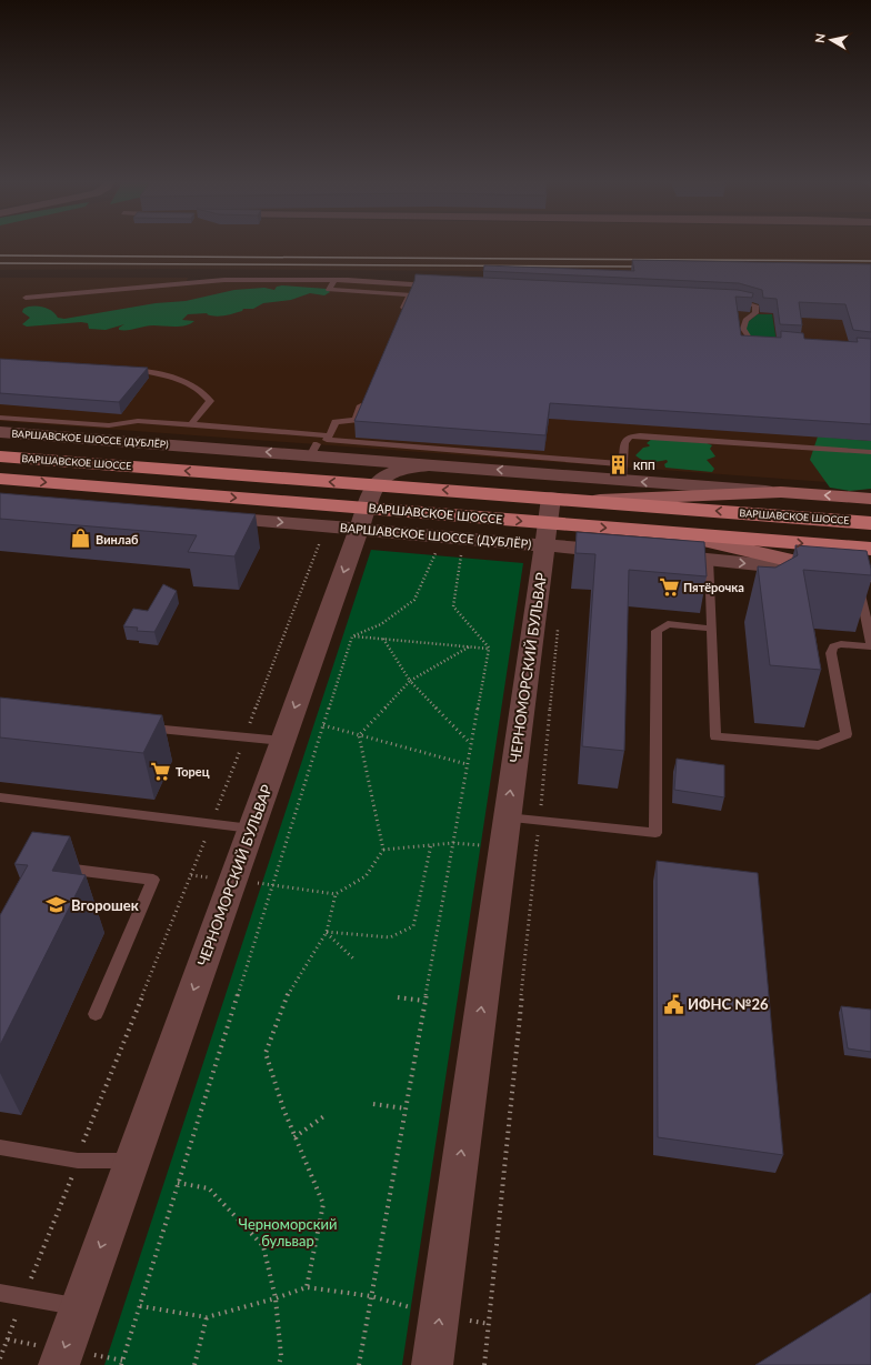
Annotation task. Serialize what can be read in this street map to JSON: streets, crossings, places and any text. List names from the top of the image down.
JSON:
{
  "streets": {
    "main road": ["ВАРШАВСКОЕ ШОССЕ (ДУБЛЁР)", "ВАРШАВСКОЕ ШОССЕ"],
    "street": ["ЧЕРНОМОРСКИЙ БУЛЬВАР"]
  },
  "crossings": [
    ["ВАРШАВСКОЕ ШОССЕ (ДУБЛЁР)", "ВАРШАВСКОЕ ШОССЕ"],
    ["ВАРШАВСКОЕ ШОССЕ (ДУБЛЁР)", "ЧЕРНОМОРСКИЙ БУЛЬВАР"],
    ["ВАРШАВСКОЕ ШОССЕ", "ЧЕРНОМОРСКИЙ БУЛЬВАР"]
  ],
  "parks": ["Черноморский бульвар"],
  "places": {
    "building": ["КПП"],
    "shop": ["Винлаб"],
    "supermarket": ["Пятёрочка", "Торец"],
    "school or university": ["Вгорошек"],
    "public building": ["ИФНС №26"]
  },
  "north": "left"
}
